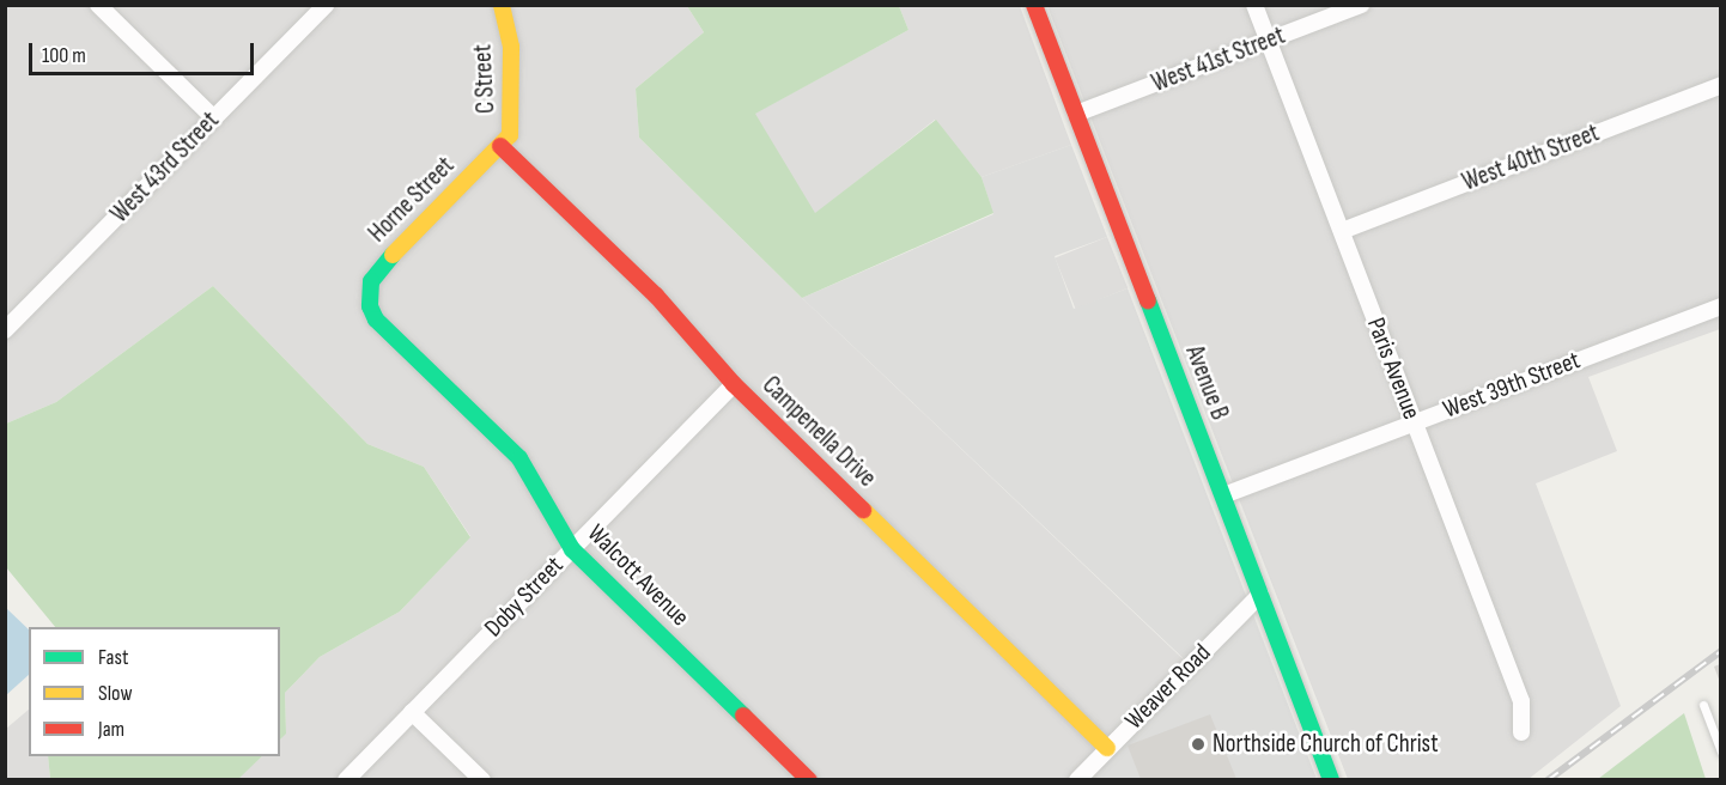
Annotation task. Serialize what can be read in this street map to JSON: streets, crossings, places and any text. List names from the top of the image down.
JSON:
{
  "streets": {
    "street": [
      "West 41st Street",
      "C Street",
      "West 40th Street",
      "West 43rd Street",
      "Horne Street",
      "Paris Avenue",
      "Avenue B",
      "West 39th Street",
      "Campenella Drive",
      "Walcott Avenue",
      "Doby Street",
      "Weaver Road"
    ]
  },
  "crossings": [
    ["West 41st Street", "Paris Avenue"],
    ["West 41st Street", "Avenue B"],
    ["C Street", "Horne Street"],
    ["C Street", "Campenella Drive"],
    ["West 40th Street", "Paris Avenue"],
    ["Horne Street", "Campenella Drive"],
    ["Horne Street", "Walcott Avenue"],
    ["Paris Avenue", "West 39th Street"],
    ["Avenue B", "West 39th Street"],
    ["Avenue B", "Weaver Road"],
    ["Campenella Drive", "Doby Street"],
    ["Campenella Drive", "Weaver Road"],
    ["Walcott Avenue", "Doby Street"]
  ],
  "places": ["Northside Church of Christ"],
  "legend": ["Fast", "Slow", "Jam"],
  "scale_bar": "100 m"
}
